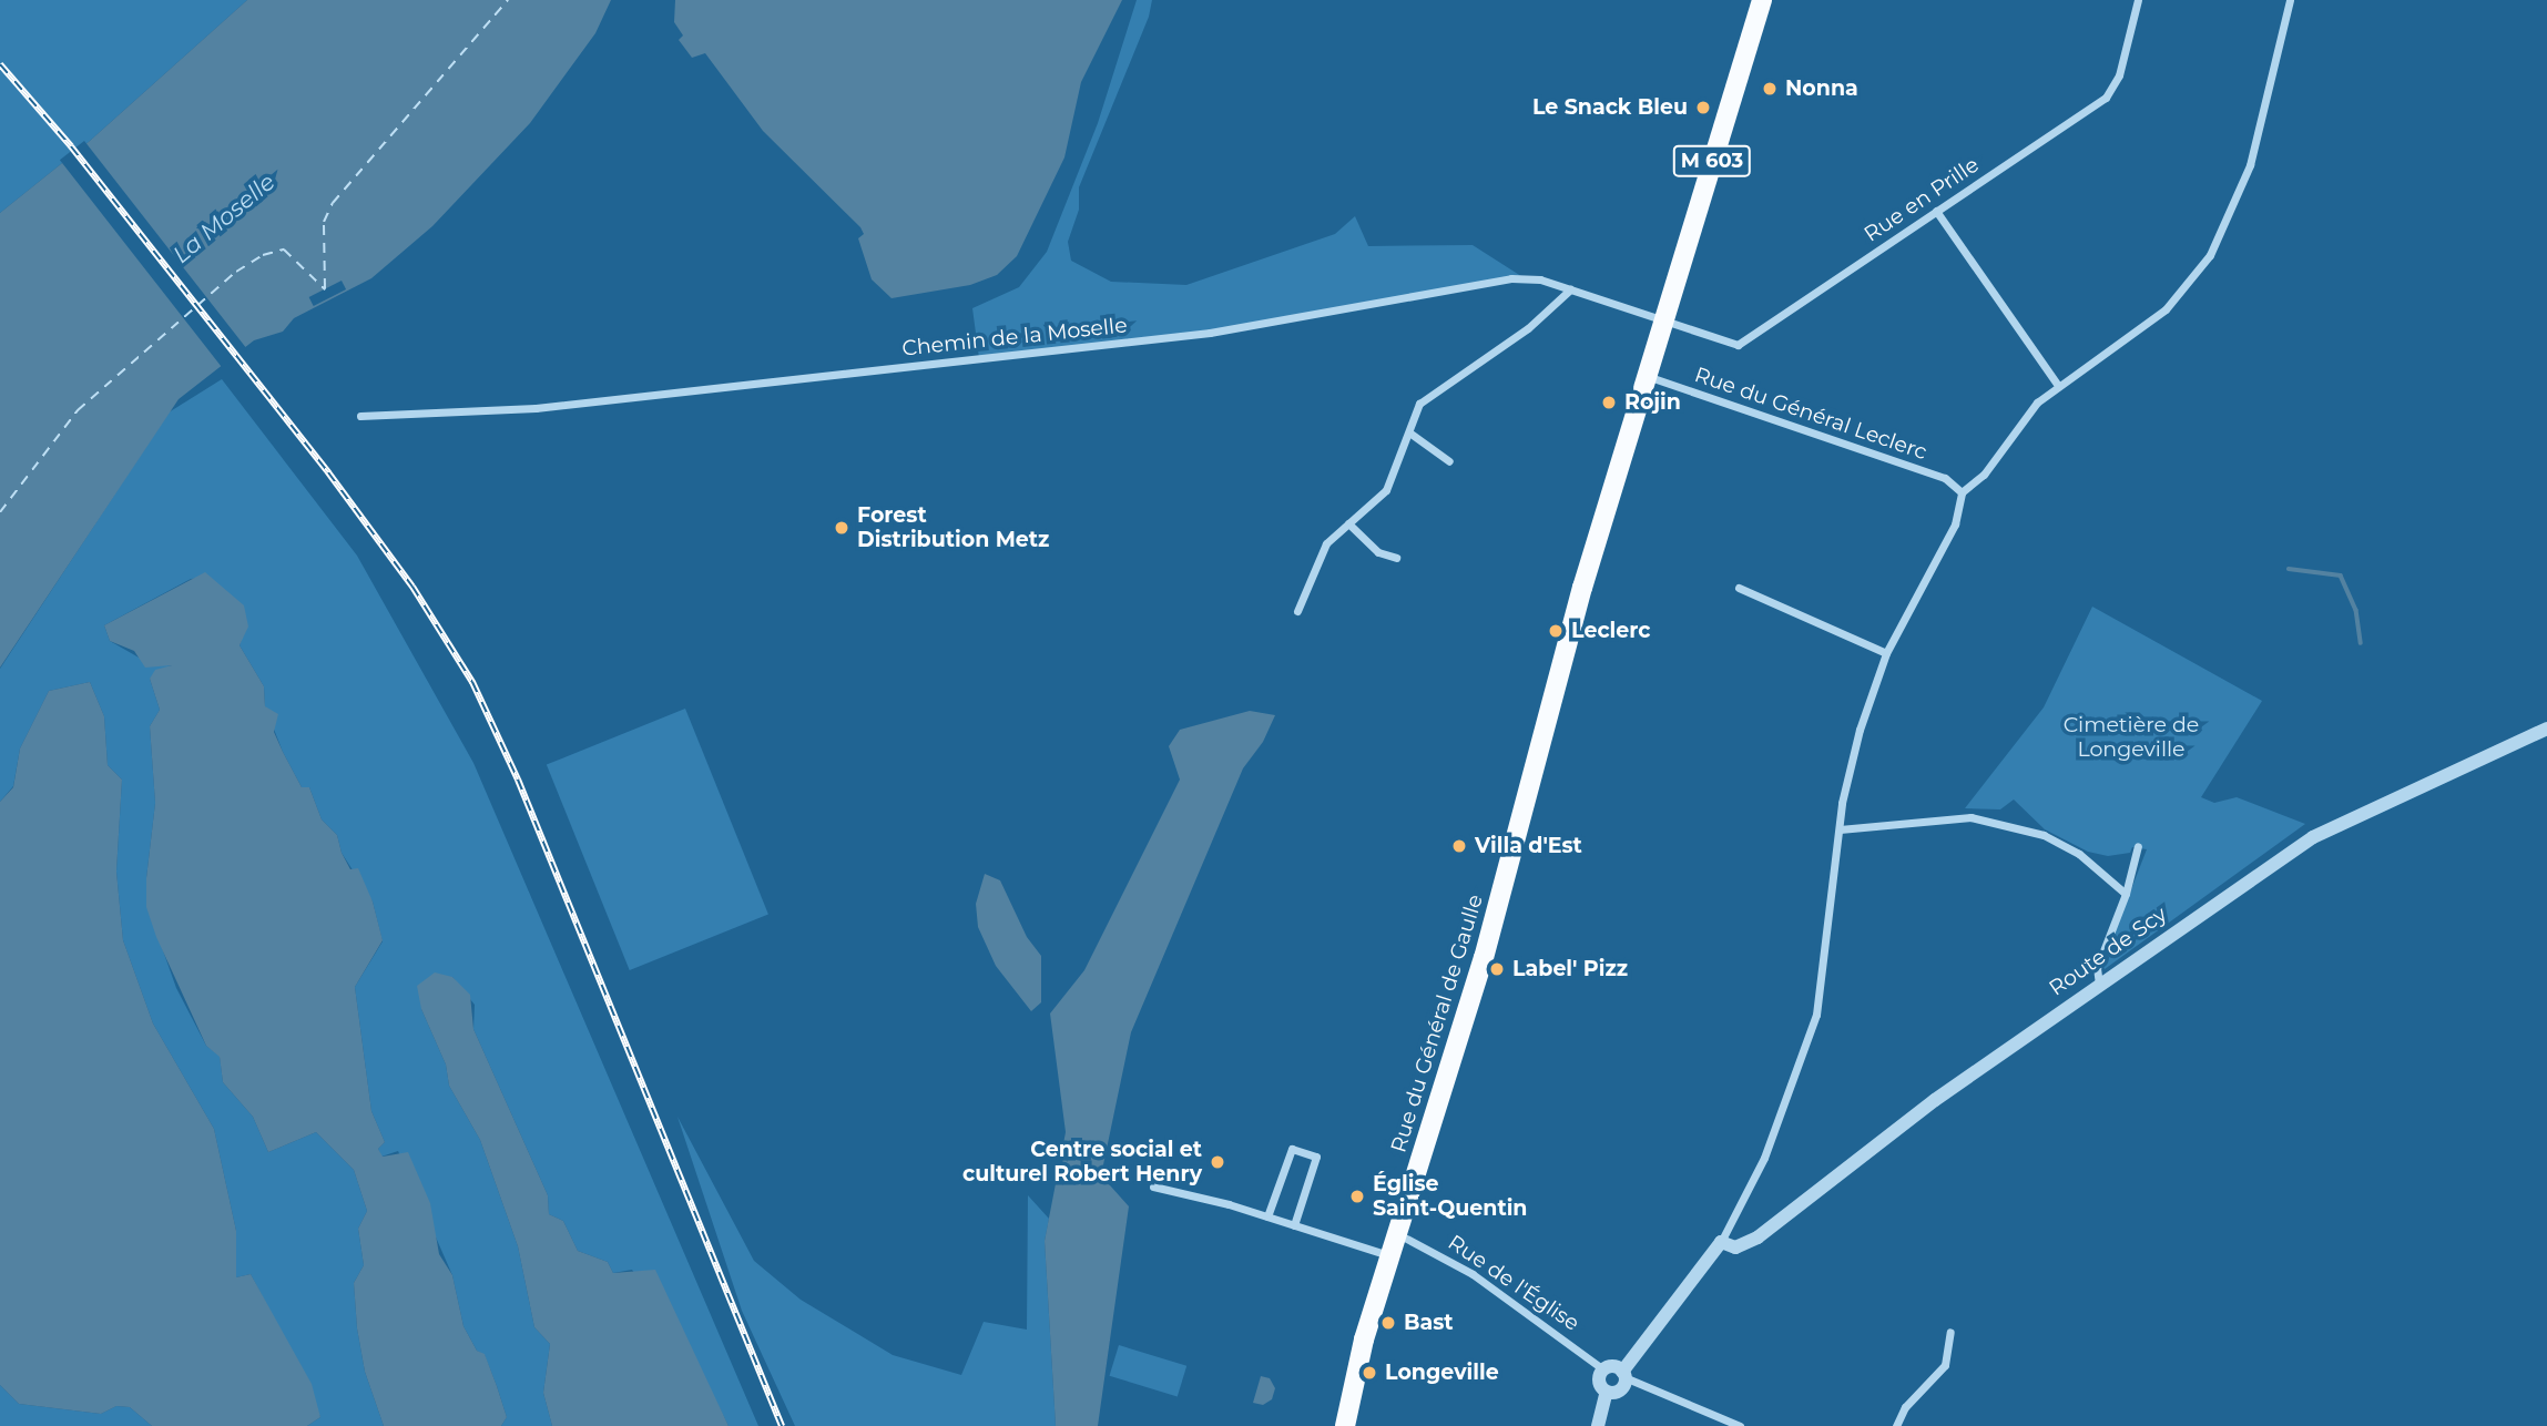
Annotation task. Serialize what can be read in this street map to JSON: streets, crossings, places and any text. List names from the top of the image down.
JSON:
{
  "streets": {
    "main road": ["M 603", "Rue du Général de Gaulle"],
    "street": [
      "Rue en Prille",
      "Chemin de la Moselle",
      "Rue du Général Leclerc",
      "Route de Scy",
      "Rue de l'Église"
    ]
  },
  "crossings": [
    ["M 603", "Rue en Prille"],
    ["M 603", "Chemin de la Moselle"],
    ["M 603", "Rue du Général de Gaulle"],
    ["Rue en Prille", "Chemin de la Moselle"],
    ["Rue en Prille", "Rue du Général de Gaulle"],
    ["Chemin de la Moselle", "Rue du Général de Gaulle"],
    ["Rue du Général Leclerc", "Rue du Général de Gaulle"],
    ["Rue du Général de Gaulle", "Rue de l'Église"]
  ],
  "water": ["La Moselle"],
  "parks": ["Cimetière de Longeville"],
  "places": [
    "Nonna",
    "Le Snack Bleu",
    "Rojin",
    "Forest Distribution Metz",
    "Leclerc",
    "Villa d'Est",
    "Label' Pizz",
    "Centre social et culturel Robert Henry",
    "Église Saint-Quentin",
    "Bast",
    "Longeville"
  ]
}
